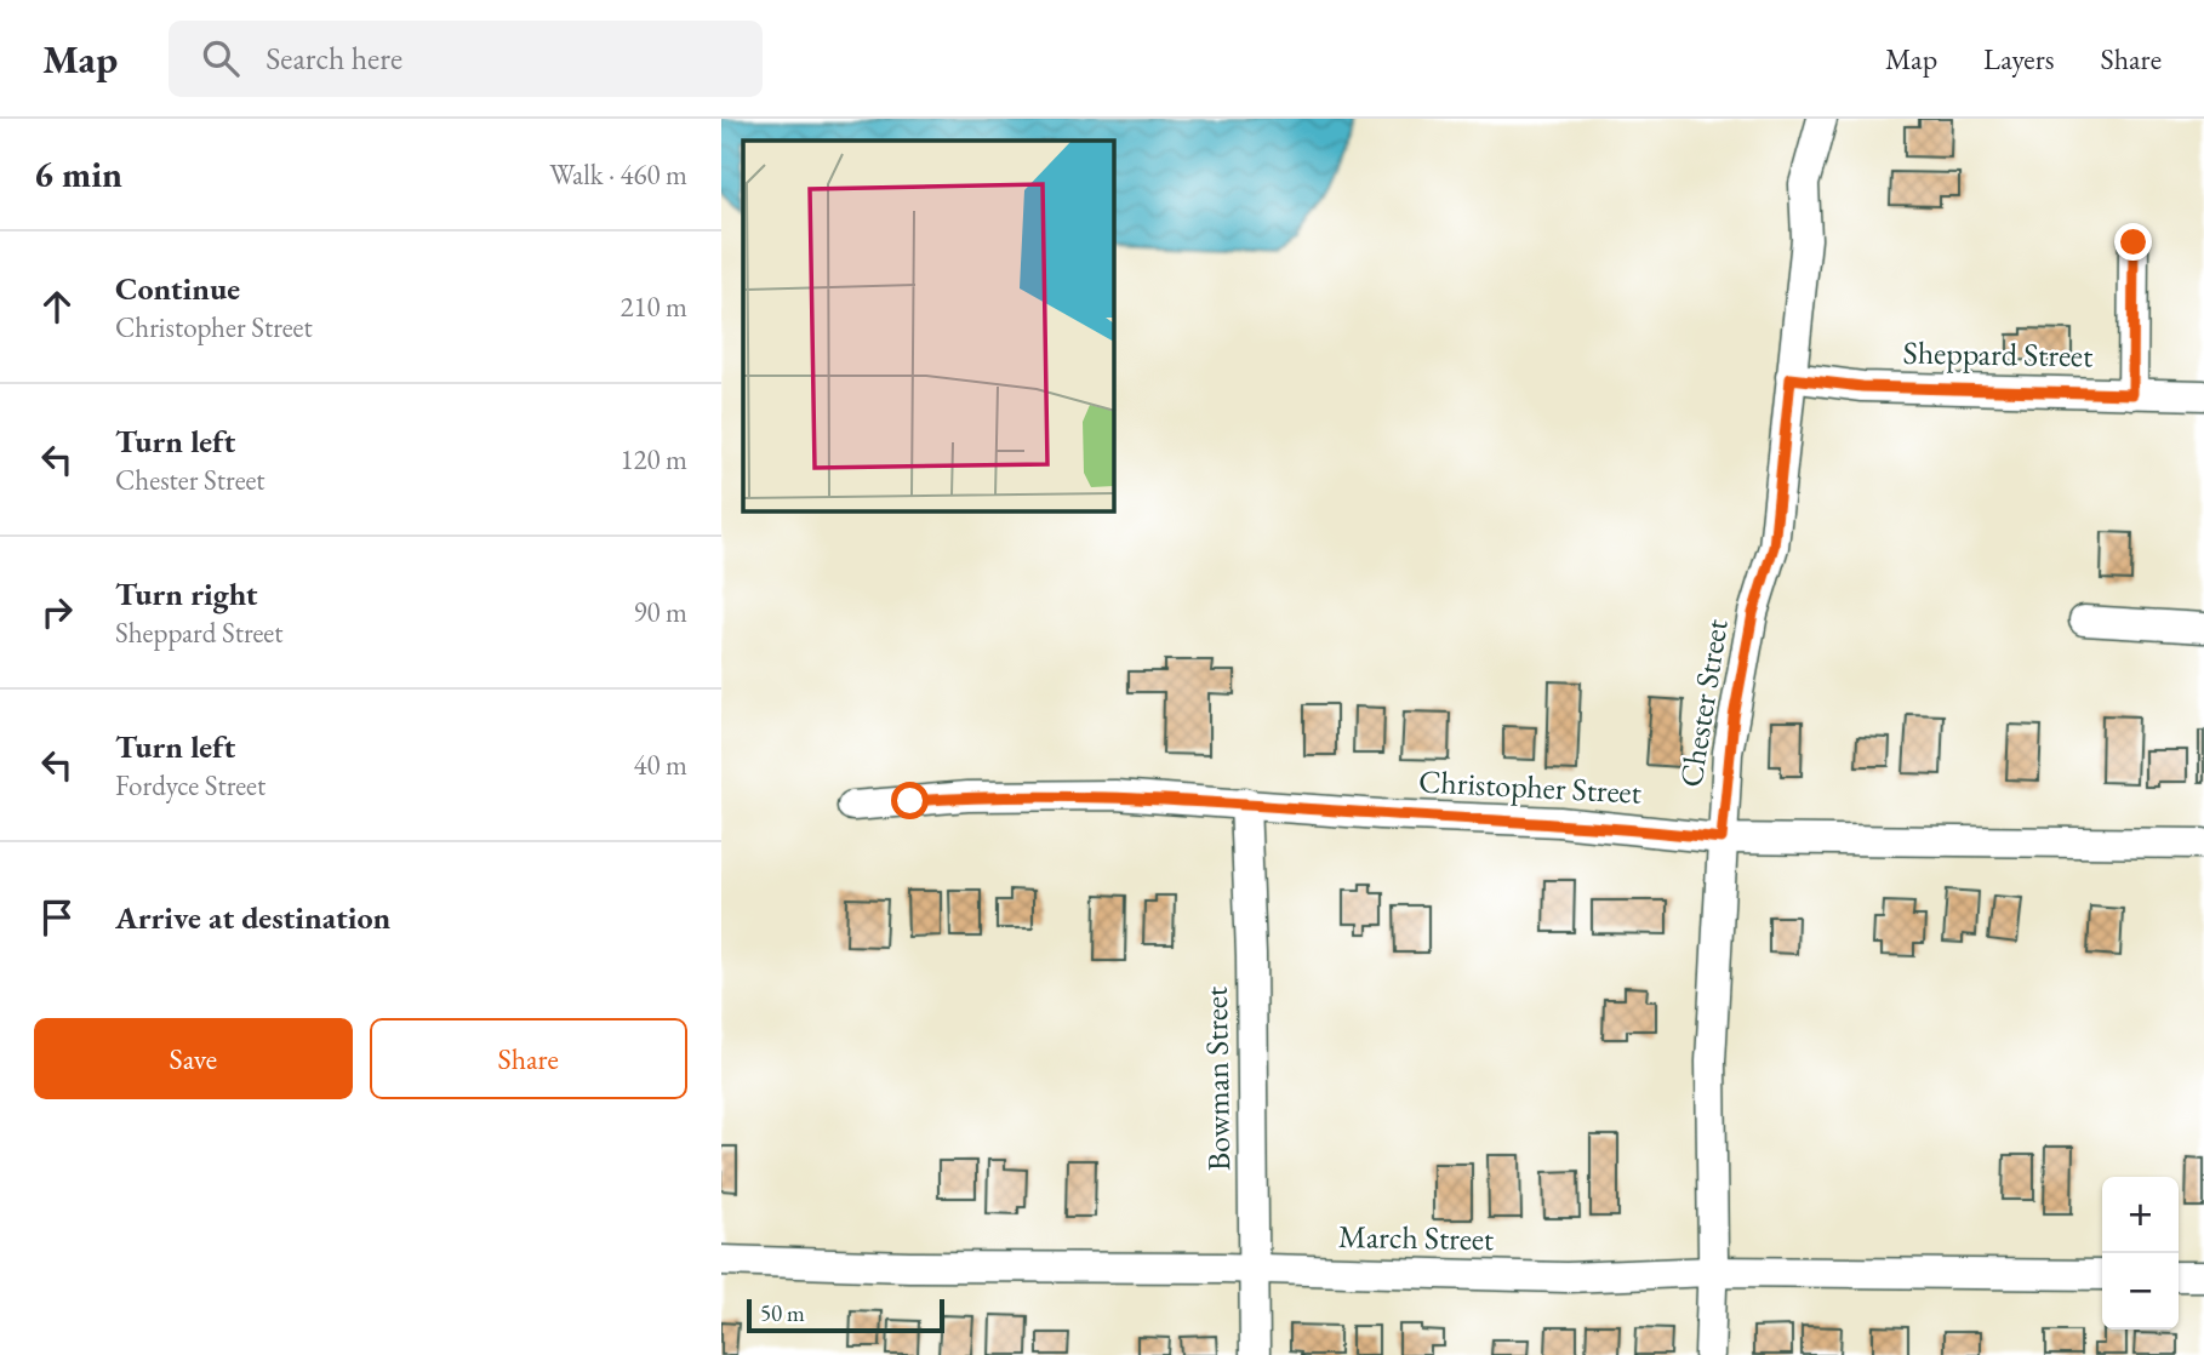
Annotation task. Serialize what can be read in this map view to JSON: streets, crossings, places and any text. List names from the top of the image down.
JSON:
{
  "streets": {
    "street": [
      "Sheppard Street",
      "Chester Street",
      "Christopher Street",
      "Bowman Street",
      "March Street"
    ]
  },
  "crossings": [
    ["Sheppard Street", "Chester Street"],
    ["Chester Street", "Christopher Street"],
    ["Chester Street", "March Street"],
    ["Christopher Street", "Bowman Street"],
    ["Bowman Street", "March Street"]
  ],
  "scale_bar": "50 m",
  "page": {
    "header": "Map",
    "search": "Search here",
    "nav": ["Map", "Layers", "Share"],
    "heading": ["6 min", "Walk · 460 m"],
    "list": [
      ["Continue", "Christopher Street", "210 m"],
      ["Turn left", "Chester Street", "120 m"],
      ["Turn right", "Sheppard Street", "90 m"],
      ["Turn left", "Fordyce Street", "40 m"],
      "Arrive at destination"
    ],
    "buttons": ["Save", "Share"],
    "map_buttons": ["+", "−"],
    "scale": "50 m"
  }
}
